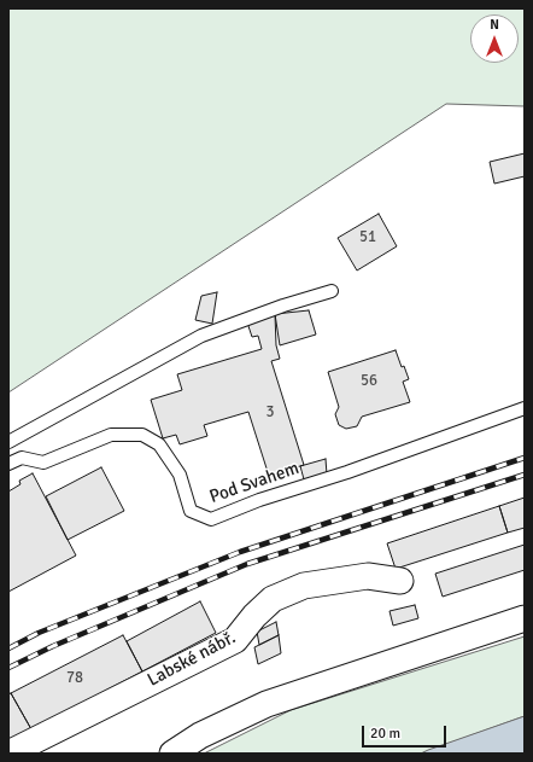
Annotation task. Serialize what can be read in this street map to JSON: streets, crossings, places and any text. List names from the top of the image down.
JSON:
{
  "streets": {
    "street": ["Labské nábř."],
    "lane": ["Pod Svahem"]
  },
  "house_numbers": [
    "51",
    "56",
    "3",
    "78"
  ],
  "scale_bar": "20 m",
  "north": "top"
}
